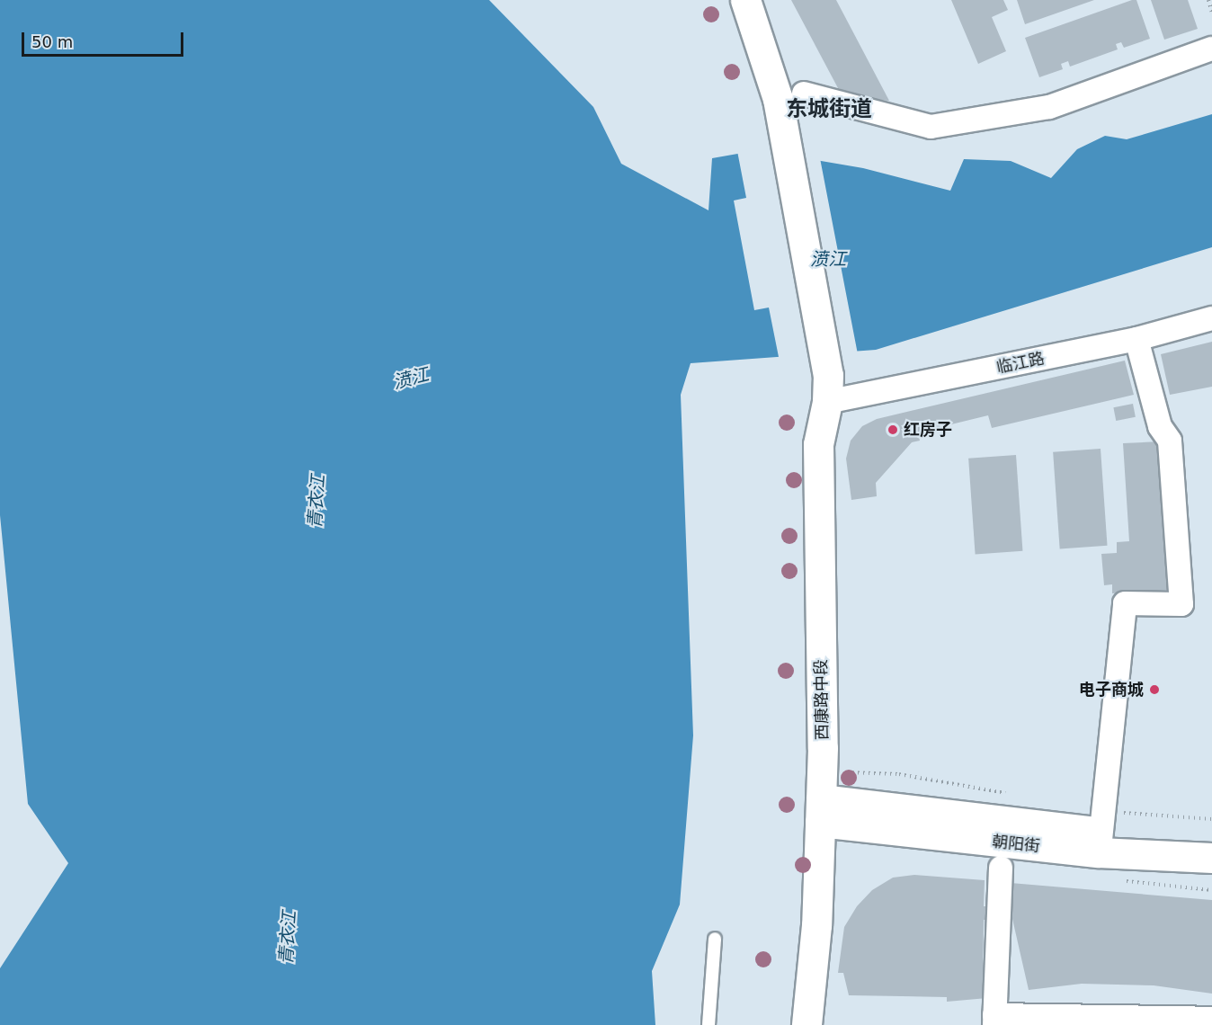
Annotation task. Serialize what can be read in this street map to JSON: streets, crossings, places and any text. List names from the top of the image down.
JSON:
{
  "streets": {
    "street": ["临江路", "西康路中段", "朝阳街"]
  },
  "crossings": [
    ["临江路", "西康路中段"],
    ["西康路中段", "朝阳街"]
  ],
  "districts": ["东城街道"],
  "water": ["𣸣江", "青衣江"],
  "places": ["红房子", "电子商城"],
  "scale_bar": "50 m"
}
